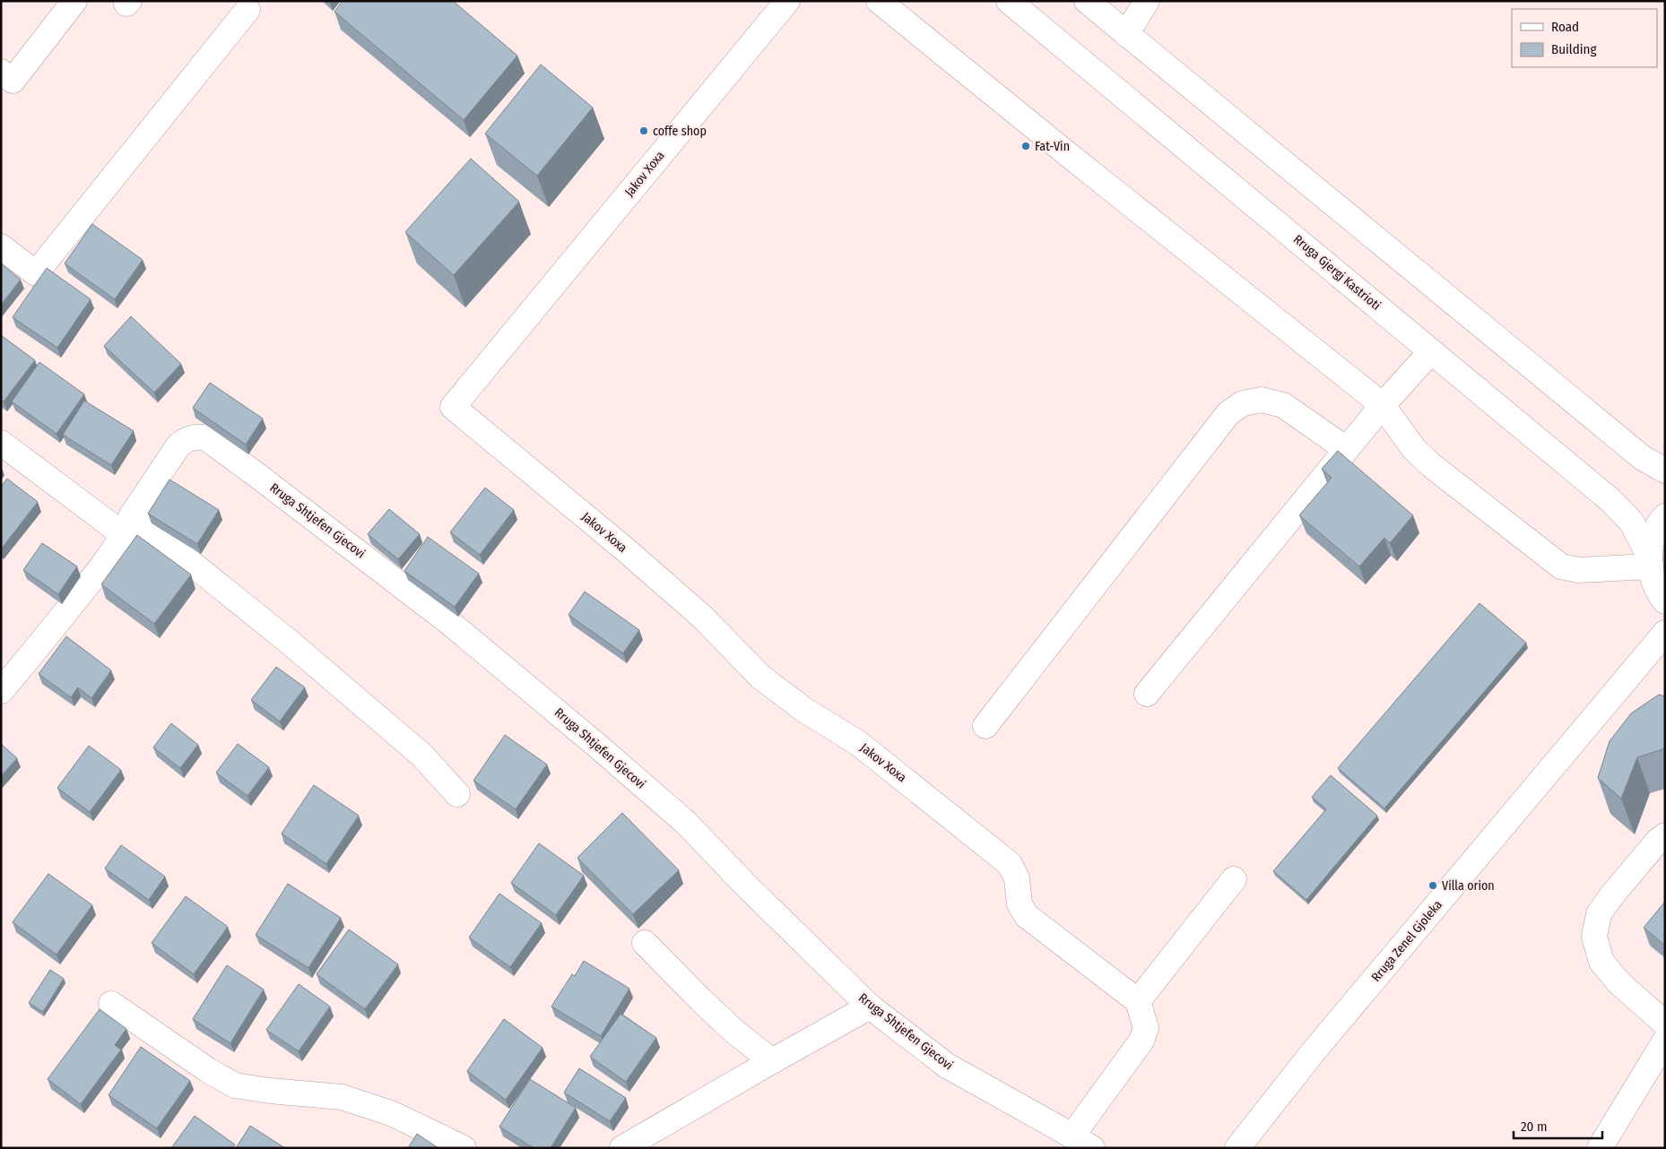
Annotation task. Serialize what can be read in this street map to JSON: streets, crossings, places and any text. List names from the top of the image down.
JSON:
{
  "streets": {
    "street": [
      "Jakov Xoxa",
      "Rruga Gjergj Kastrioti",
      "Rruga Shtjefen Gjecovi",
      "Rruga Zenel Gjoleka"
    ]
  },
  "places": ["coffe shop", "Fat-Vin", "Villa orion"],
  "legend": ["Road", "Building"],
  "scale_bar": "20 m"
}
